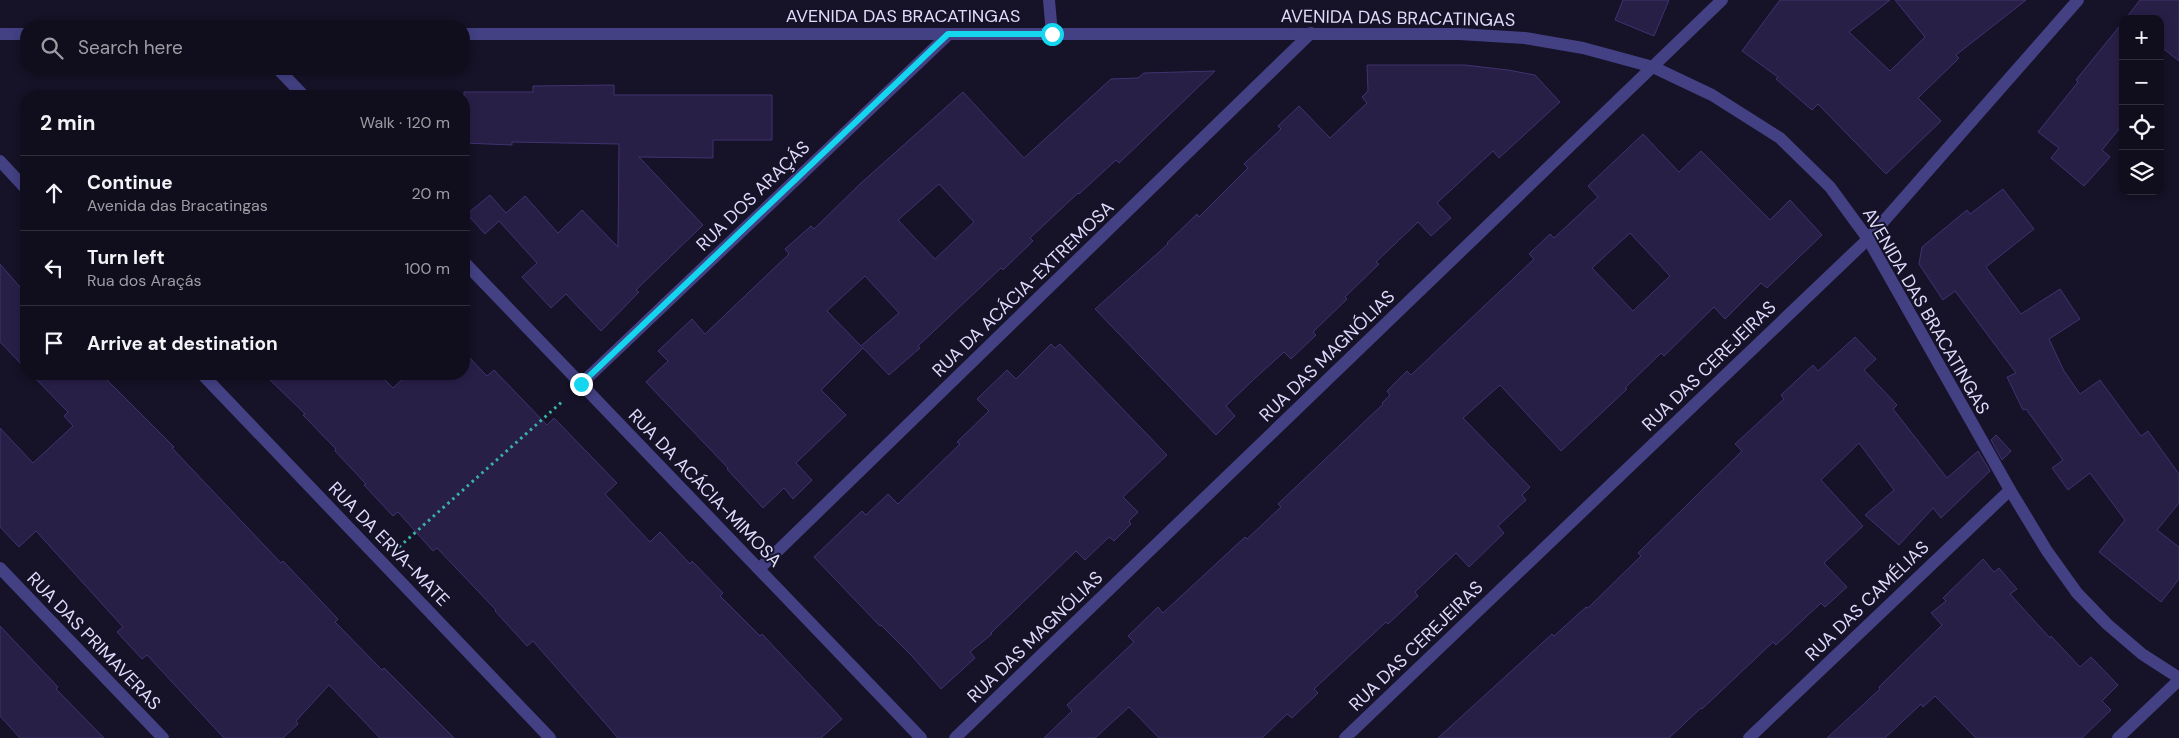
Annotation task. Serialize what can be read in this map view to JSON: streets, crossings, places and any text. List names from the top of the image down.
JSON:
{
  "streets": {
    "street": [
      "AVENIDA DAS BRACATINGAS",
      "RUA DOS ARAÇÁS",
      "RUA DA ACÁCIA-EXTREMOSA",
      "RUA DAS MAGNÓLIAS",
      "RUA DAS CEREJEIRAS",
      "RUA DA ACÁCIA-MIMOSA",
      "RUA DA ERVA-MATE",
      "RUA DAS CAMÉLIAS",
      "RUA DAS PRIMAVERAS"
    ]
  },
  "crossings": [
    ["AVENIDA DAS BRACATINGAS", "RUA DOS ARAÇÁS"],
    ["AVENIDA DAS BRACATINGAS", "RUA DA ACÁCIA-EXTREMOSA"],
    ["AVENIDA DAS BRACATINGAS", "RUA DAS MAGNÓLIAS"],
    ["AVENIDA DAS BRACATINGAS", "RUA DAS CEREJEIRAS"],
    ["AVENIDA DAS BRACATINGAS", "RUA DAS CAMÉLIAS"],
    ["RUA DOS ARAÇÁS", "RUA DA ACÁCIA-MIMOSA"],
    ["RUA DA ACÁCIA-EXTREMOSA", "RUA DA ACÁCIA-MIMOSA"]
  ],
  "page": {
    "map_buttons": ["+", "−"],
    "search": "Search here",
    "heading": ["2 min", "Walk · 120 m"],
    "list": [
      ["Continue", "Avenida das Bracatingas", "20 m"],
      ["Turn left", "Rua dos Araçás", "100 m"],
      "Arrive at destination"
    ]
  }
}
